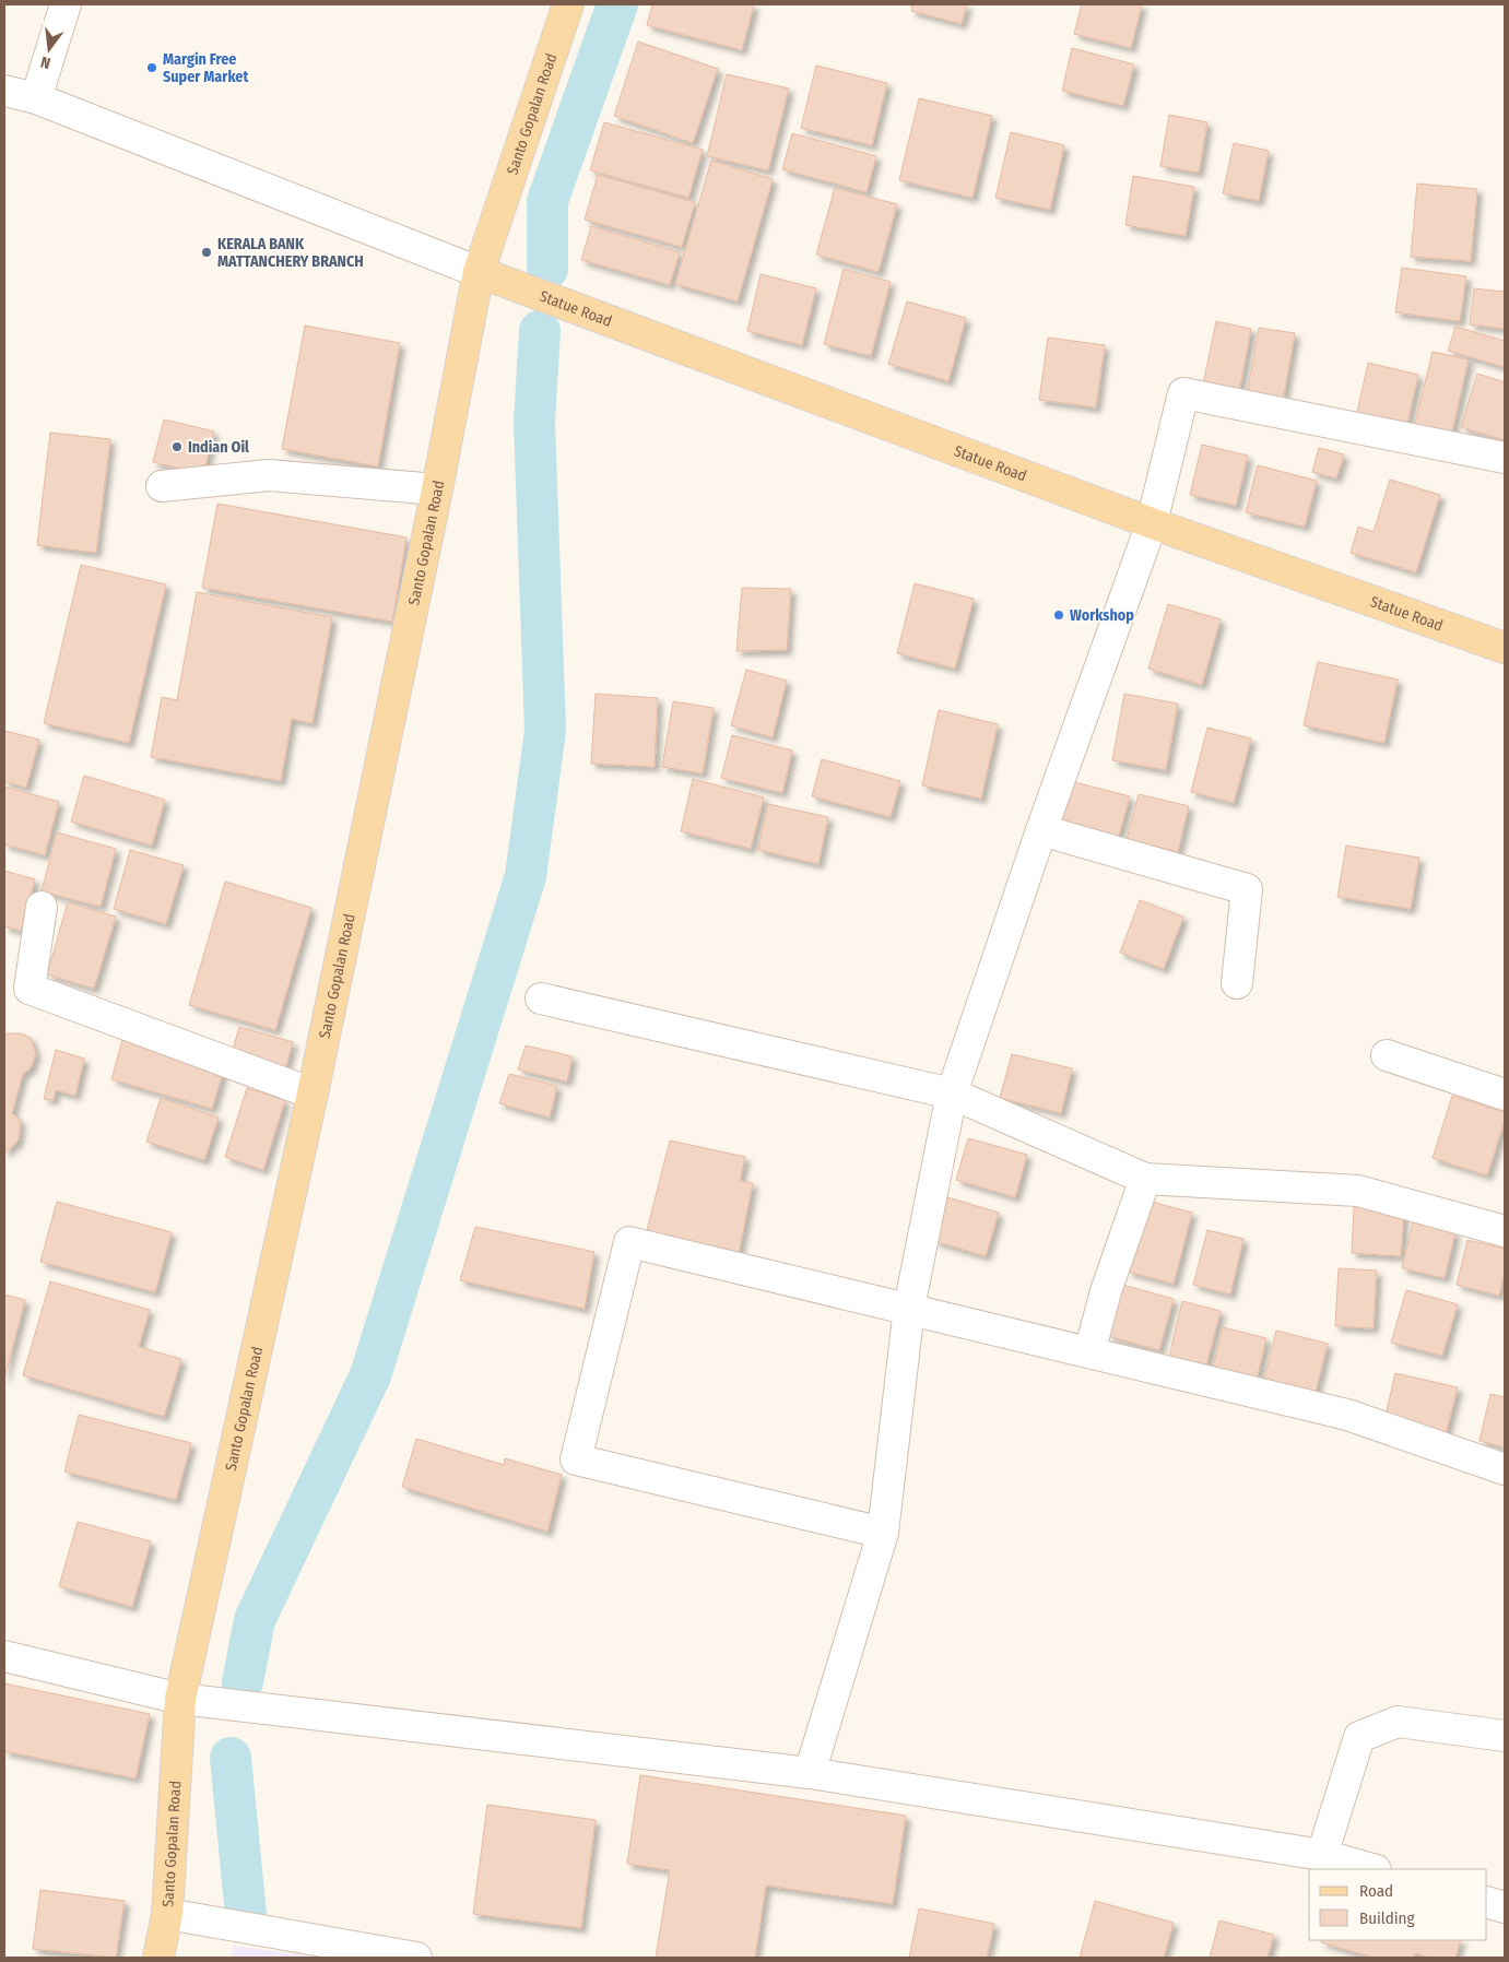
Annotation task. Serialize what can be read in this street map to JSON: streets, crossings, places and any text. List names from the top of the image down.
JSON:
{
  "streets": {
    "main road": ["Santo Gopalan Road", "Statue Road"]
  },
  "crossings": [
    ["Santo Gopalan Road", "Statue Road"]
  ],
  "places": [
    "Margin Free Super Market",
    "KERALA BANK MATTANCHERY BRANCH",
    "Indian Oil",
    "Workshop"
  ],
  "legend": ["Road", "Building"],
  "north": "bottom"
}
